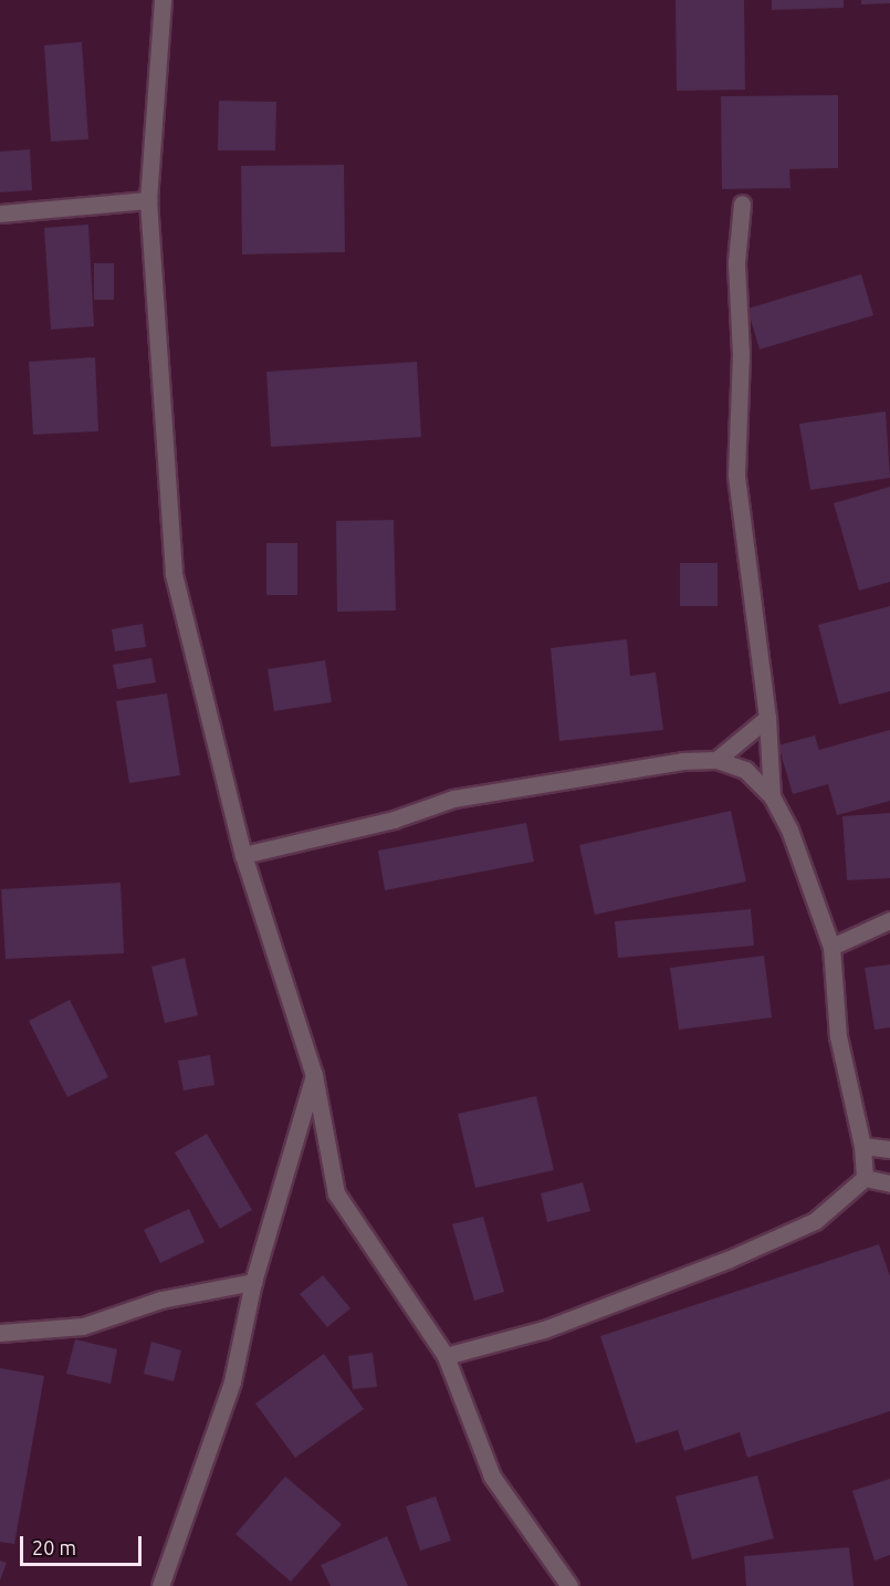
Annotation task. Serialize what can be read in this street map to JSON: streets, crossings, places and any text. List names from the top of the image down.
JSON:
{
  "scale_bar": "20 m"
}
